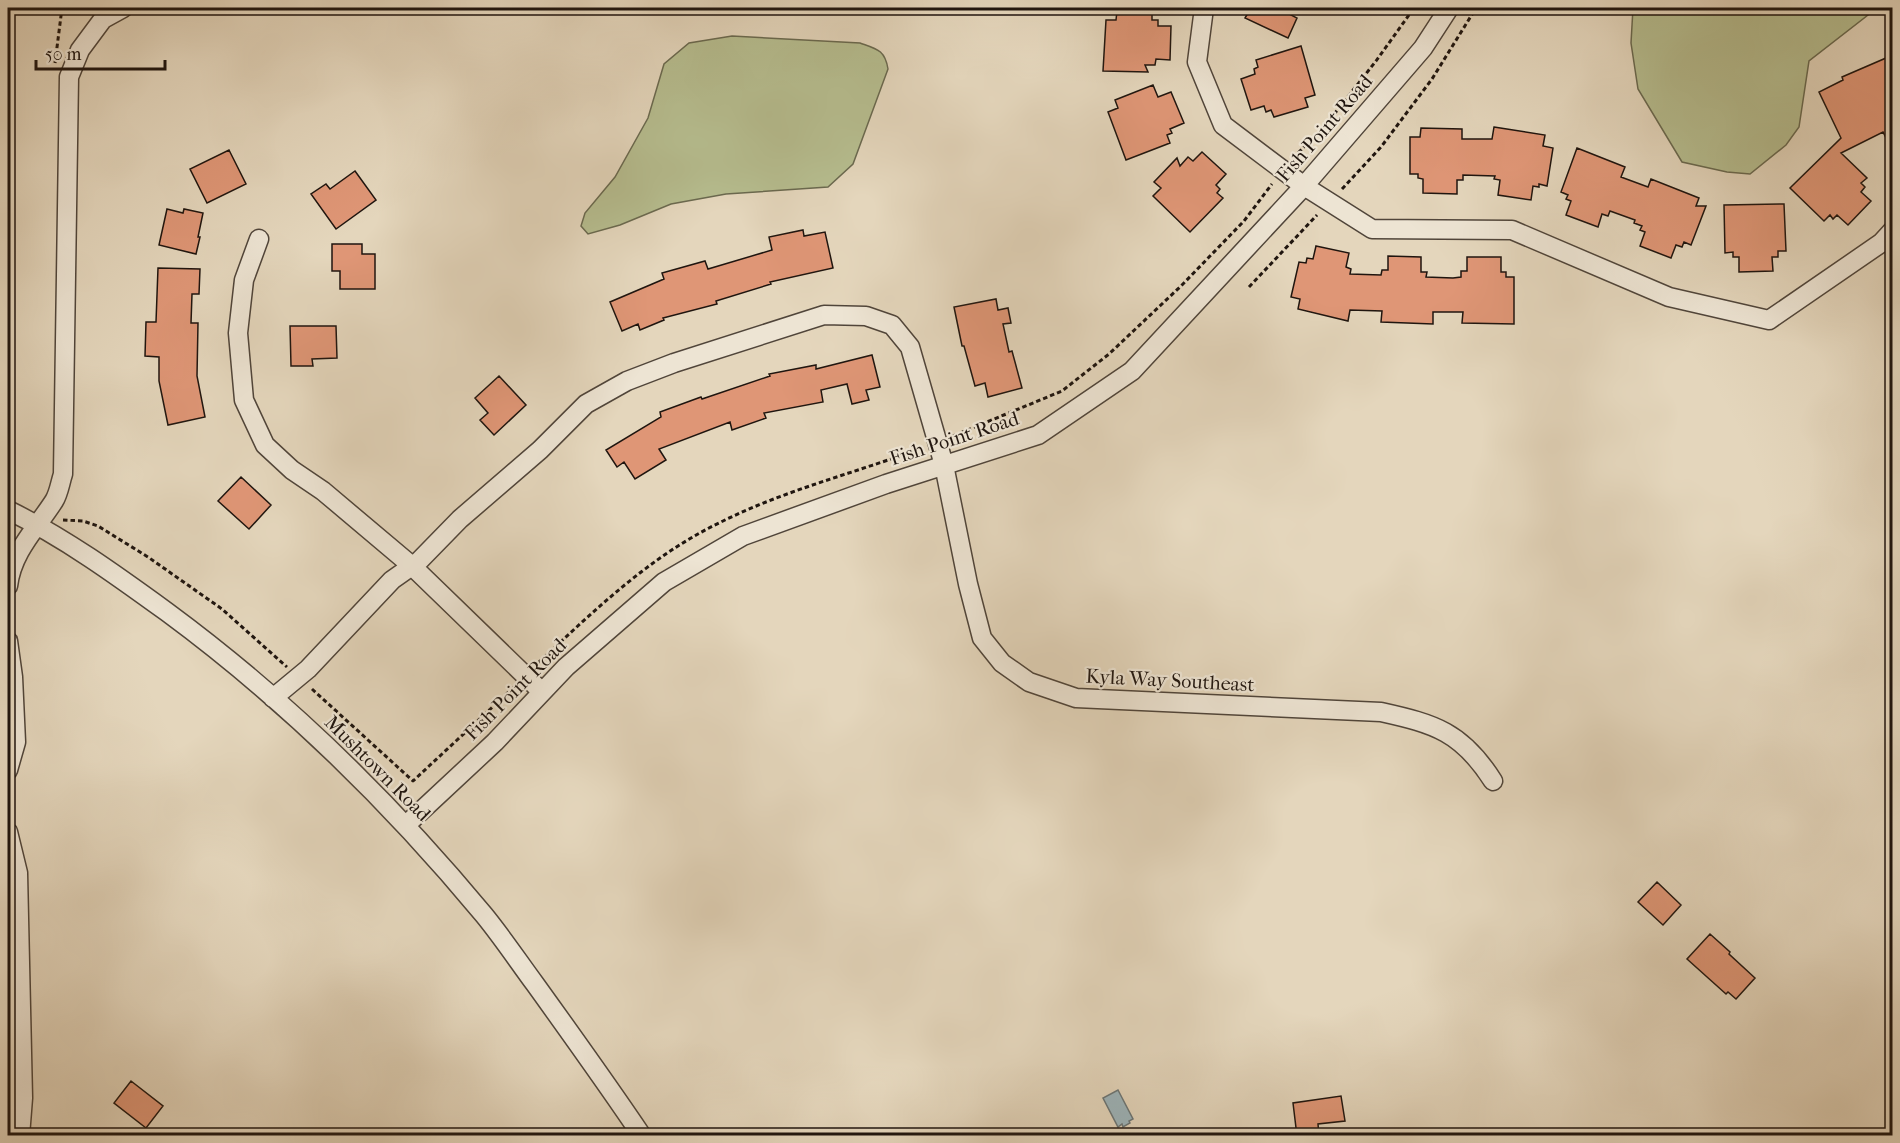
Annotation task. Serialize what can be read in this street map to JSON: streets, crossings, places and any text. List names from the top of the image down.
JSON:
{
  "streets": {
    "street": ["Fish Point Road", "Kyla Way Southeast", "Mushtown Road"]
  },
  "crossings": [
    ["Fish Point Road", "Kyla Way Southeast"],
    ["Fish Point Road", "Mushtown Road"],
    ["Kyla Way Southeast", "Mushtown Road"]
  ],
  "scale_bar": "50 m"
}
